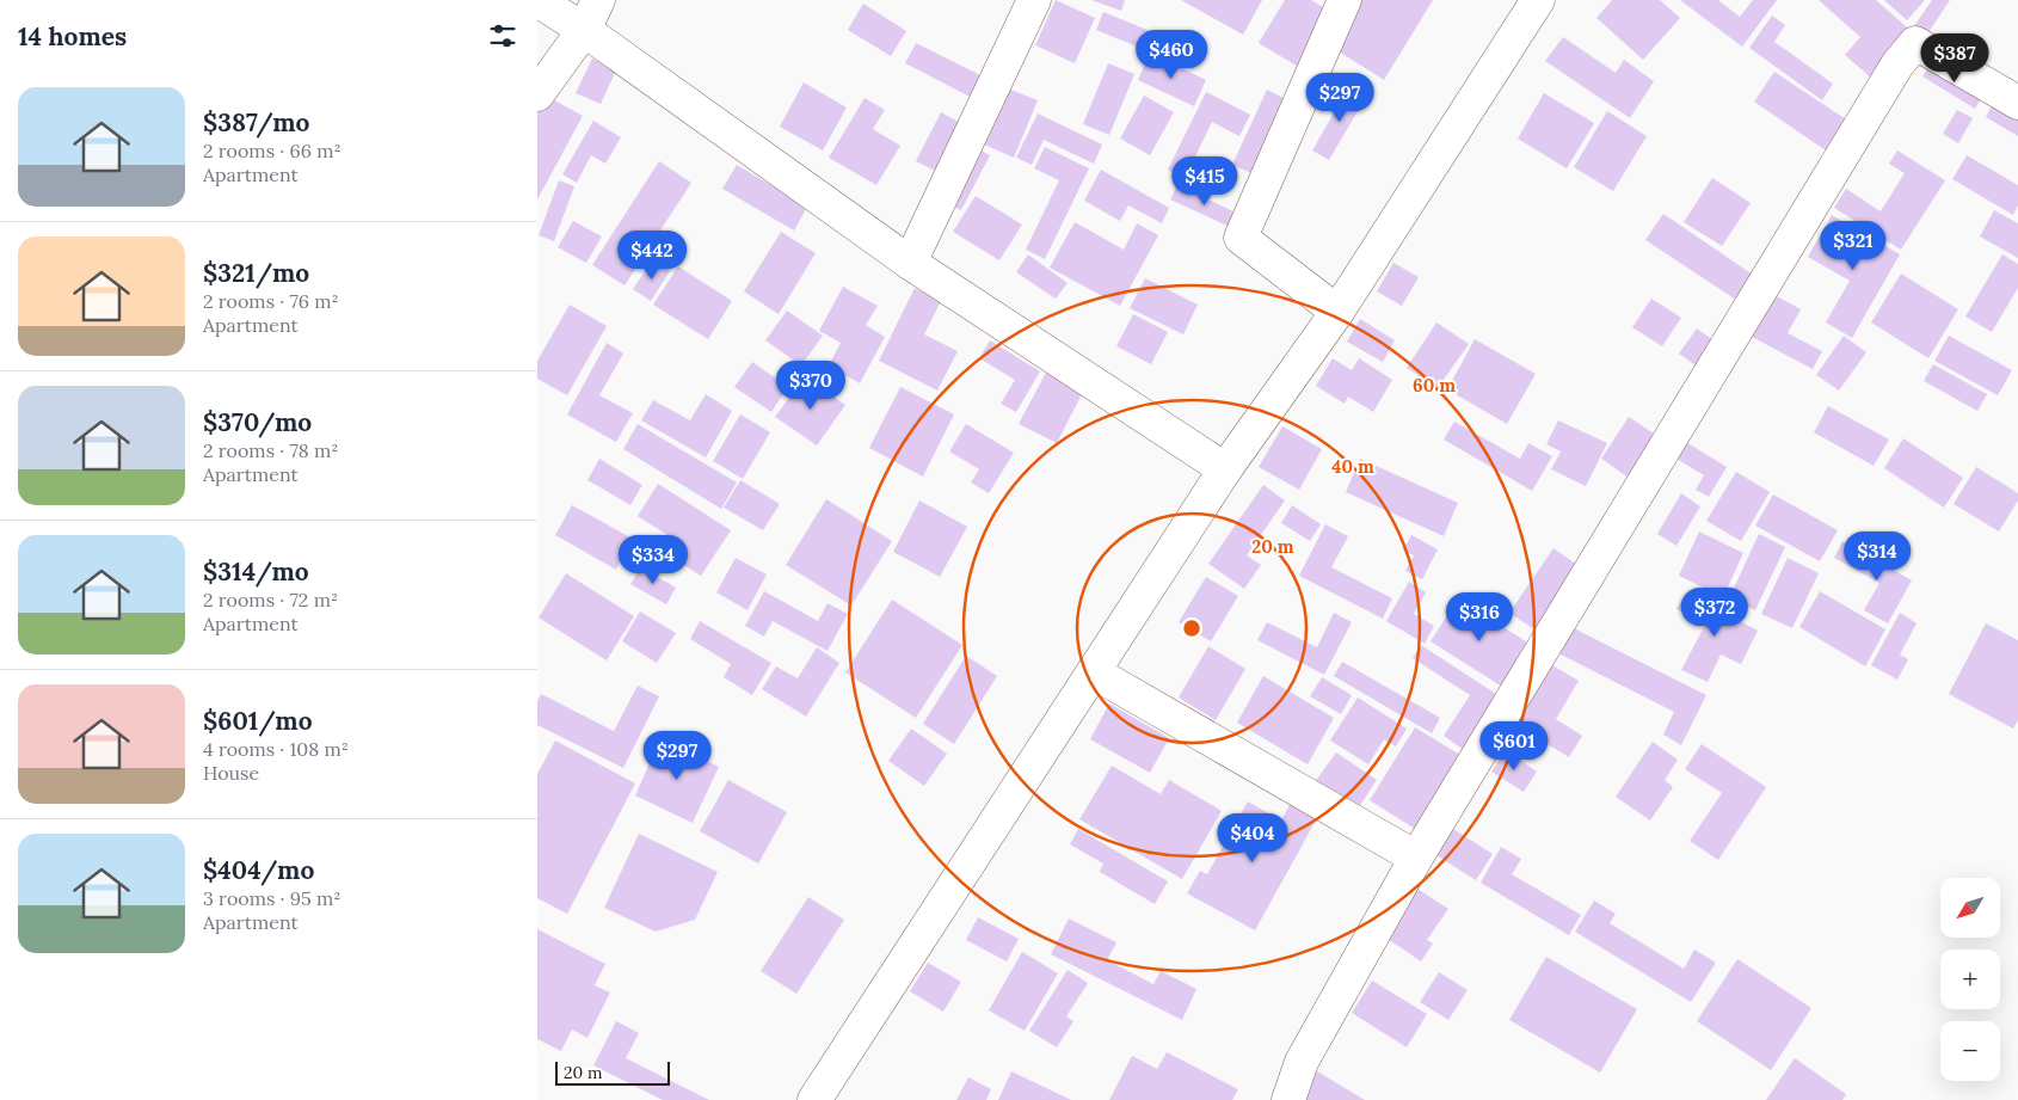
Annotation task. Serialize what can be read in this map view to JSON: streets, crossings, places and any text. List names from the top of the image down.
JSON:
{
  "scale_bar": "20 m",
  "north": "bottom left",
  "page": {
    "heading": "14 homes",
    "price": [
      "$460",
      "$387",
      "$297",
      "$415",
      "$321",
      "$442",
      "$370",
      "$314",
      "$334",
      "$372",
      "$316",
      "$601",
      "$297",
      "$404"
    ],
    "list": [
      {
        "name": "$387/mo",
        "note": "2 rooms · 66 m² · Apartment"
      },
      {
        "name": "$321/mo",
        "note": "2 rooms · 76 m² · Apartment"
      },
      {
        "name": "$370/mo",
        "note": "2 rooms · 78 m² · Apartment"
      },
      {
        "name": "$314/mo",
        "note": "2 rooms · 72 m² · Apartment"
      },
      {
        "name": "$601/mo",
        "note": "4 rooms · 108 m² · House"
      },
      {
        "name": "$404/mo",
        "note": "3 rooms · 95 m² · Apartment"
      }
    ],
    "map_buttons": ["+", "−"],
    "scale": "20 m"
  },
  "rings": ["60 m", "40 m", "20 m"]
}
